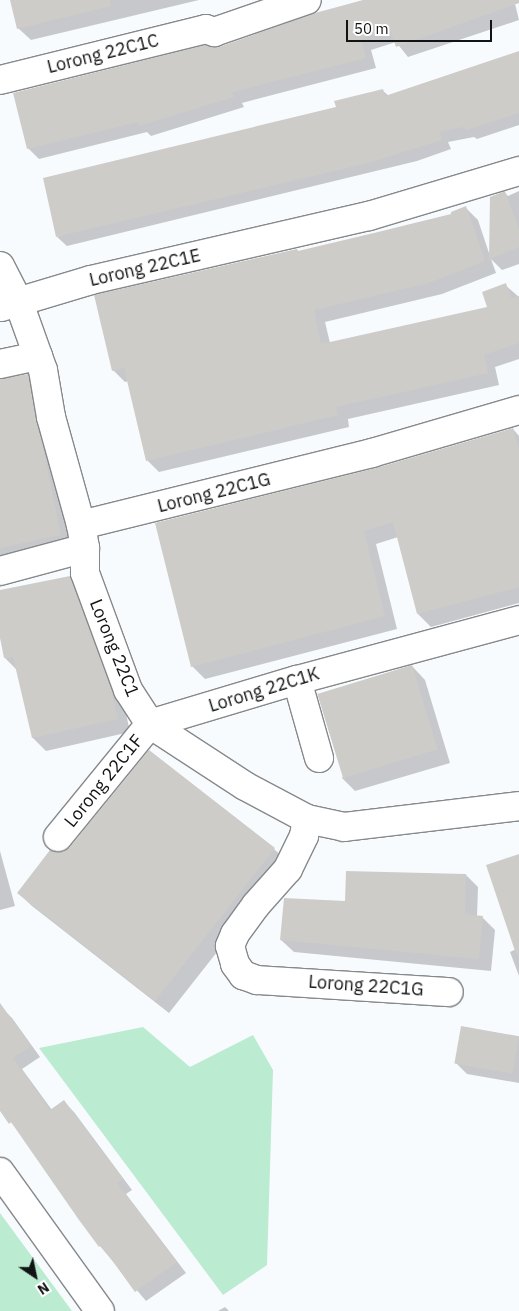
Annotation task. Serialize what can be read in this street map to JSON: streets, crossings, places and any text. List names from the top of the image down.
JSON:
{
  "streets": {
    "street": [
      "Lorong 22C1C",
      "Lorong 22C1E",
      "Lorong 22C1G",
      "Lorong 22C1",
      "Lorong 22C1K",
      "Lorong 22C1F"
    ]
  },
  "crossings": [
    ["Lorong 22C1E", "Lorong 22C1"],
    ["Lorong 22C1G", "Lorong 22C1"],
    ["Lorong 22C1", "Lorong 22C1K"],
    ["Lorong 22C1", "Lorong 22C1F"],
    ["Lorong 22C1K", "Lorong 22C1F"]
  ],
  "scale_bar": "50 m",
  "north": "bottom right"
}
